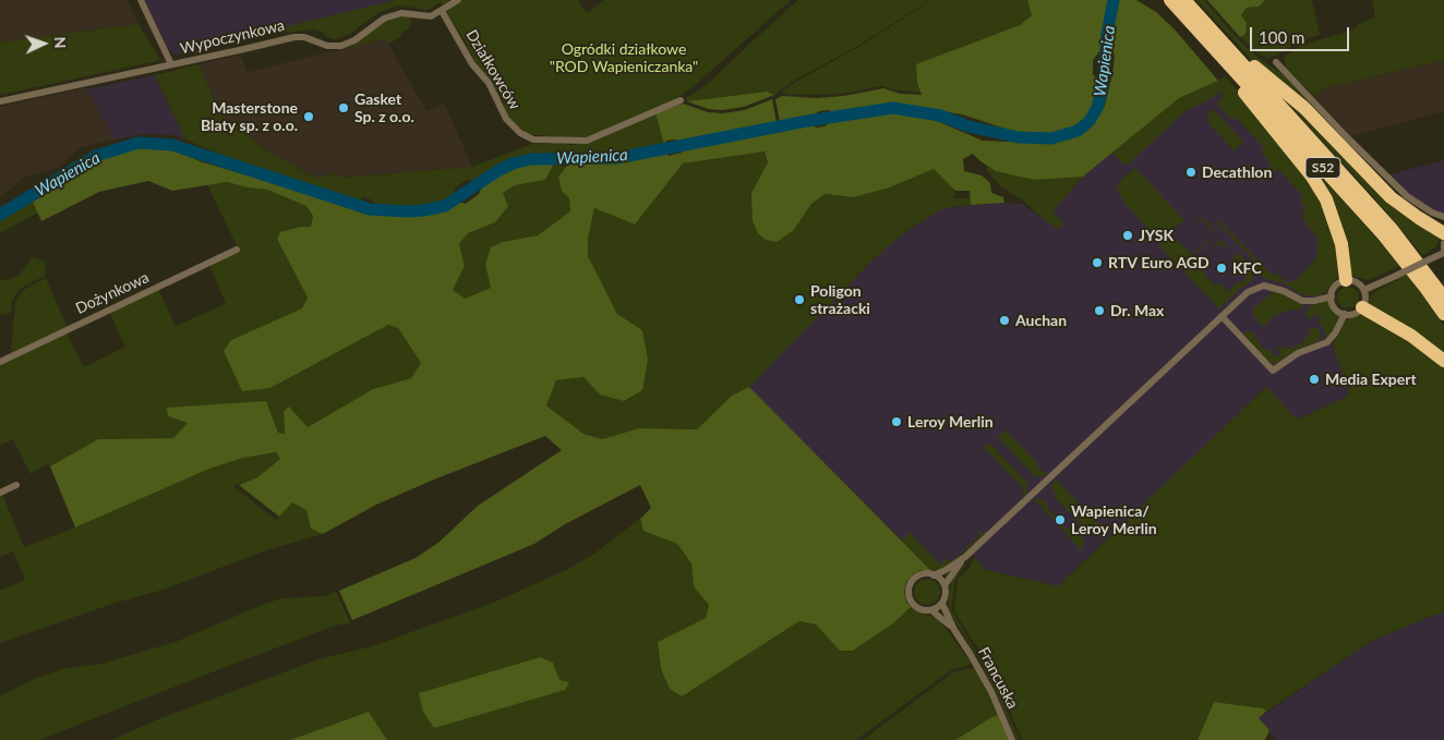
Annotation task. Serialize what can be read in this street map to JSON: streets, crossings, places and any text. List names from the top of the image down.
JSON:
{
  "streets": {
    "highway": ["S52"],
    "street": [
      "Wypoczynkowa",
      "Działkowców",
      "Dożynkowa",
      "Francuska"
    ]
  },
  "crossings": [
    ["Wypoczynkowa", "Działkowców"]
  ],
  "water": ["Wapienica"],
  "parks": ["Ogródki działkowe \"ROD Wapieniczanka\""],
  "places": [
    "Gasket Sp. z o.o.",
    "Masterstone Blaty sp. z o.o.",
    "Decathlon",
    "JYSK",
    "RTV Euro AGD",
    "KFC",
    "Poligon strażacki",
    "Dr. Max",
    "Auchan",
    "Media Expert",
    "Leroy Merlin",
    "Wapienica/ Leroy Merlin"
  ],
  "scale_bar": "100 m",
  "north": "right"
}
